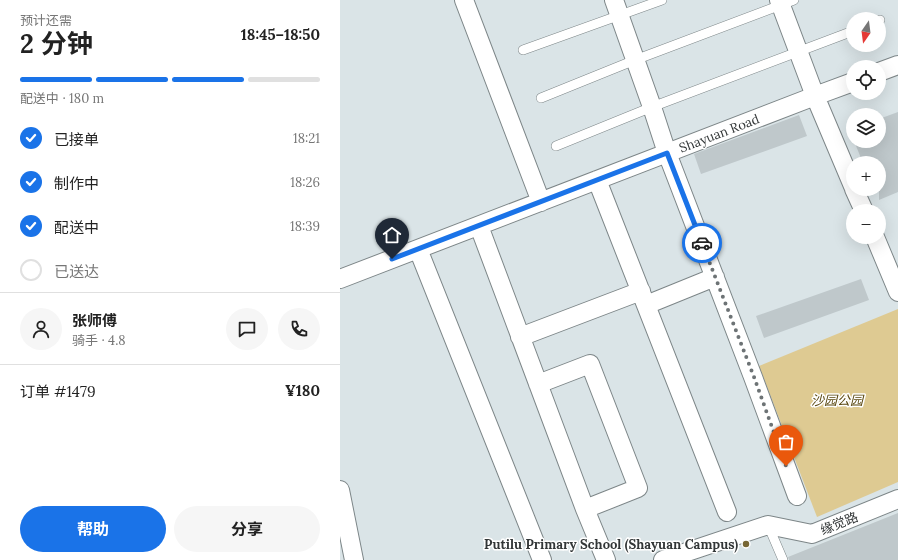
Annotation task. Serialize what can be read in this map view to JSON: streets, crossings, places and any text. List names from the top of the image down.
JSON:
{
  "streets": {
    "street": ["Shayuan Road", "缘觉路"]
  },
  "parks": ["沙园公园"],
  "places": ["Putilu Primary School (Shayuan Campus)"],
  "north": "bottom",
  "page": {
    "heading": ["2 分钟", "预计还需", "18:45–18:50"],
    "panel": [
      "张师傅",
      "骑手 · 4.8",
      "订单 #1479",
      "¥180"
    ],
    "map_buttons": ["+", "−"],
    "bar": "配送中 · 180 m",
    "list": [
      ["已接单", "18:21"],
      ["制作中", "18:26"],
      ["配送中", "18:39"],
      "已送达"
    ],
    "buttons": ["帮助", "分享"]
  }
}
